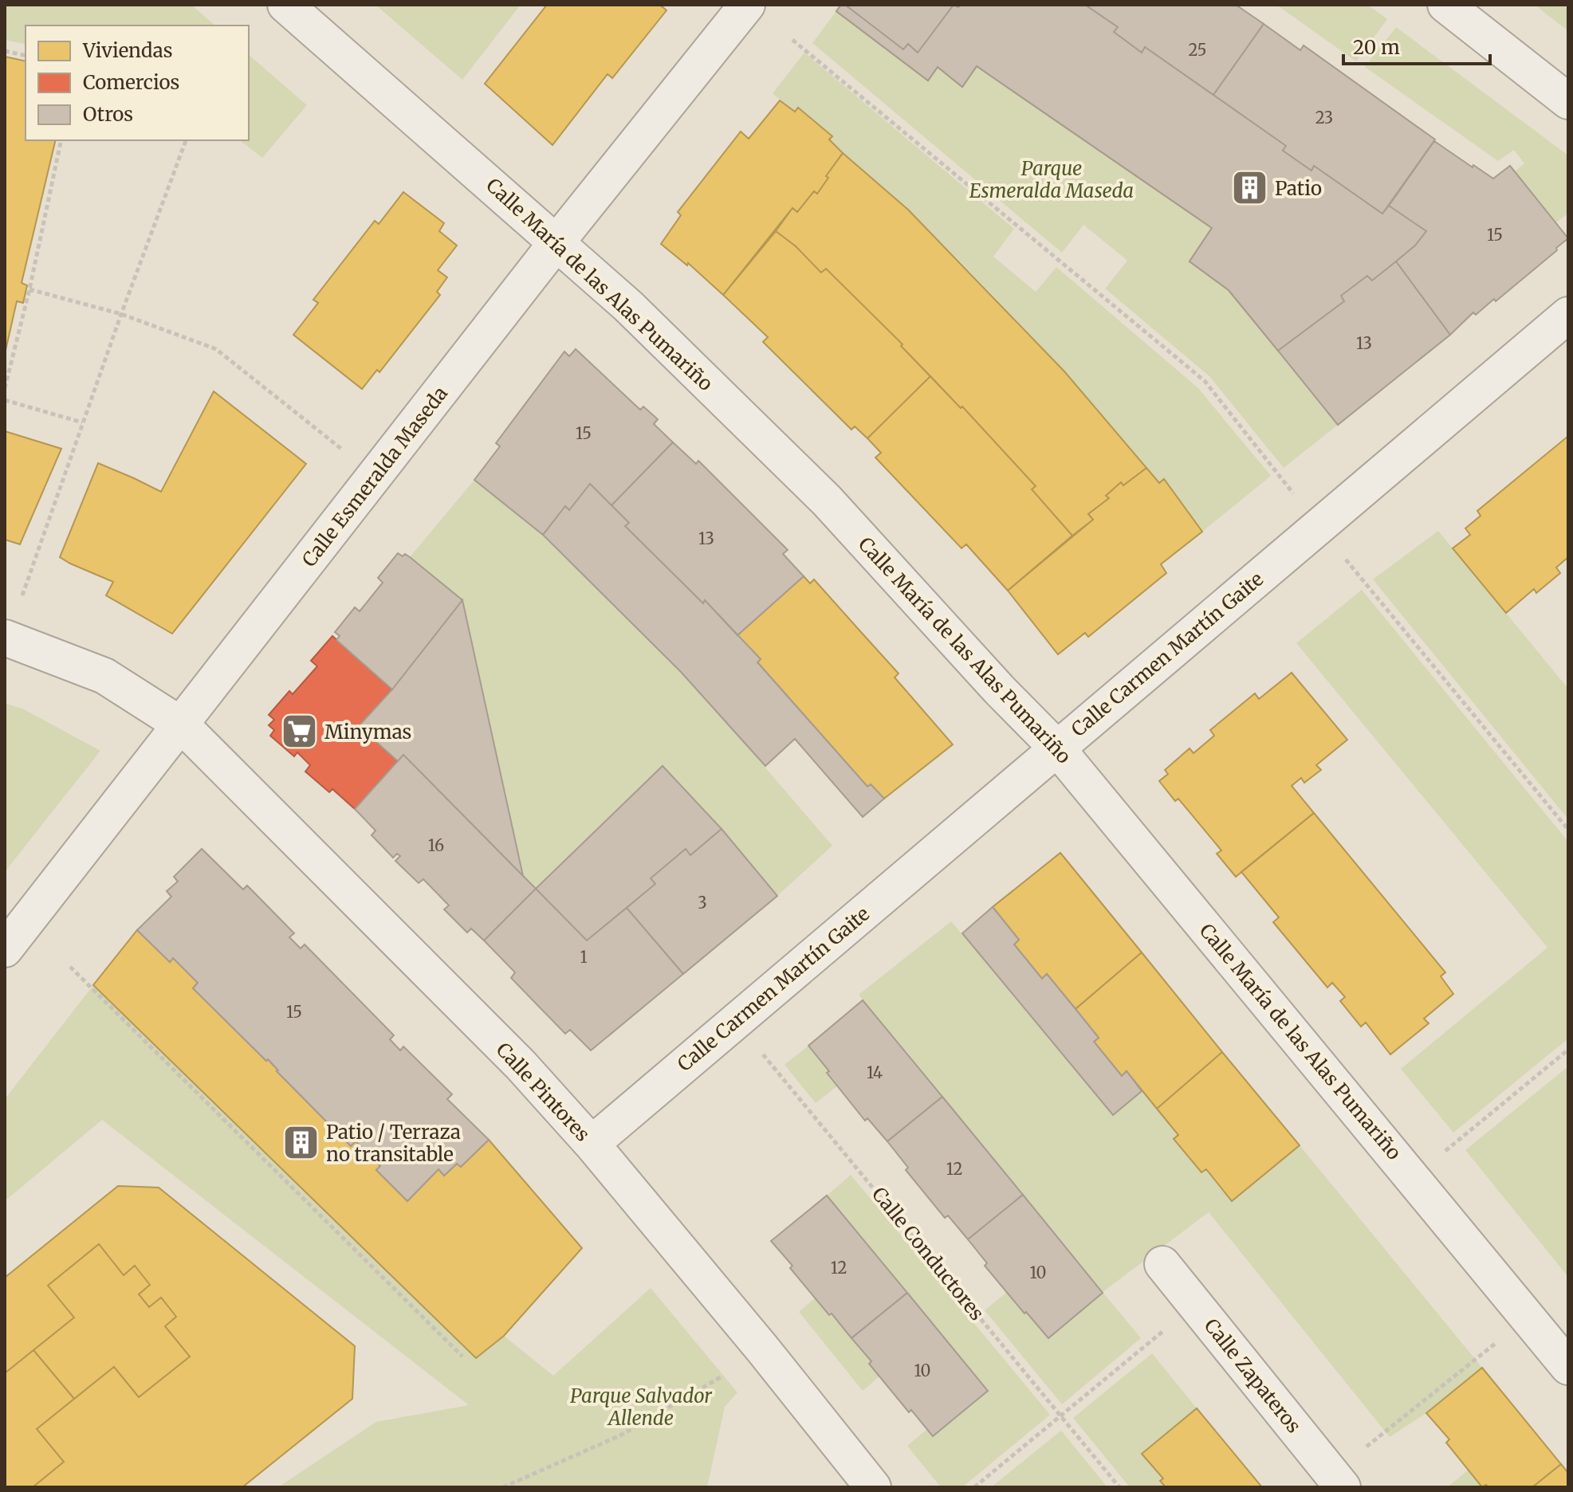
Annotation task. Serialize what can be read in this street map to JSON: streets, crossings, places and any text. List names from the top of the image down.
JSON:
{
  "streets": {
    "street": [
      "Calle María de las Alas Pumariño",
      "Calle Esmeralda Maseda",
      "Calle Carmen Martín Gaite",
      "Calle Pintores",
      "Calle Zapateros"
    ],
    "path": ["Calle Conductores"]
  },
  "crossings": [
    ["Calle María de las Alas Pumariño", "Calle Esmeralda Maseda"],
    ["Calle María de las Alas Pumariño", "Calle Carmen Martín Gaite"],
    ["Calle Esmeralda Maseda", "Calle Pintores"],
    ["Calle Carmen Martín Gaite", "Calle Pintores"],
    ["Calle Carmen Martín Gaite", "Calle Conductores"]
  ],
  "parks": ["Parque Esmeralda Maseda", "Parque Salvador Allende"],
  "places": {
    "building": ["Patio", "Patio / Terraza no transitable"],
    "supermarket": ["Minymas"]
  },
  "house_numbers": [
    "25",
    "23",
    "15",
    "13",
    "15",
    "13",
    "16",
    "3",
    "1",
    "15",
    "14",
    "12",
    "12",
    "10",
    "10"
  ],
  "legend": ["Viviendas", "Comercios", "Otros"],
  "scale_bar": "20 m"
}
